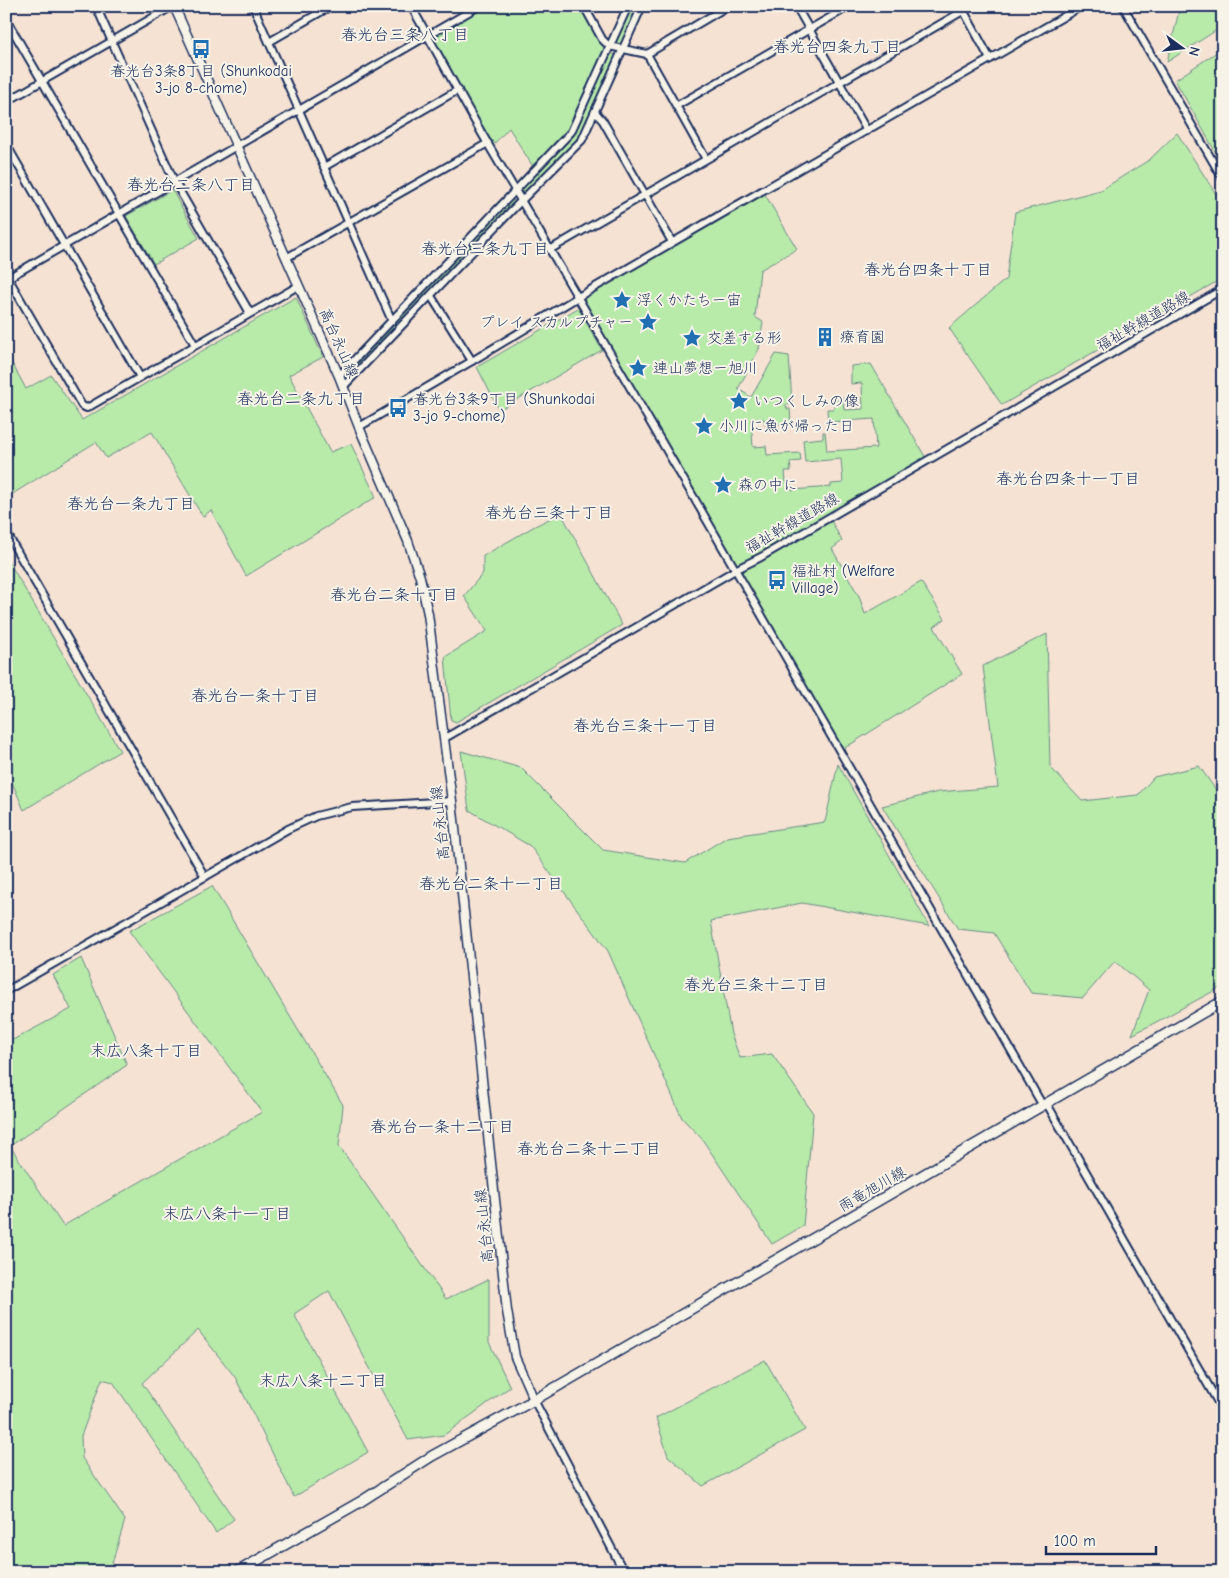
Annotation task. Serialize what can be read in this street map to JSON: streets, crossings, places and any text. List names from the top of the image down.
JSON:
{
  "streets": {
    "main road": ["雨竜旭川線"],
    "street": ["福祉幹線道路線", "高台永山線"]
  },
  "crossings": [
    ["高台永山線", "雨竜旭川線"]
  ],
  "districts": [
    "春光台三条八丁目",
    "春光台四条九丁目",
    "春光台二条八丁目",
    "春光台三条九丁目",
    "春光台四条十丁目",
    "春光台二条九丁目",
    "春光台四条十一丁目",
    "春光台一条九丁目",
    "春光台三条十丁目",
    "春光台二条十丁目",
    "春光台一条十丁目",
    "春光台三条十一丁目",
    "春光台二条十一丁目",
    "春光台三条十二丁目",
    "末広八条十丁目",
    "春光台一条十二丁目",
    "春光台二条十二丁目",
    "末広八条十一丁目",
    "末広八条十二丁目"
  ],
  "places": {
    "bus stop": ["春光台3条8丁目 (Shunkodai 3-jo 8-chome)", "春光台3条9丁目 (Shunkodai 3-jo 9-chome)", "福祉村 (Welfare Village)"],
    "place": [
      "浮くかたちー宙",
      "プレイ スカルプチャー",
      "交差する形",
      "連山夢想ー旭川",
      "いつくしみの像",
      "小川に魚が帰った日",
      "森の中に"
    ],
    "building": ["療育園"]
  },
  "scale_bar": "100 m",
  "north": "right"
}
